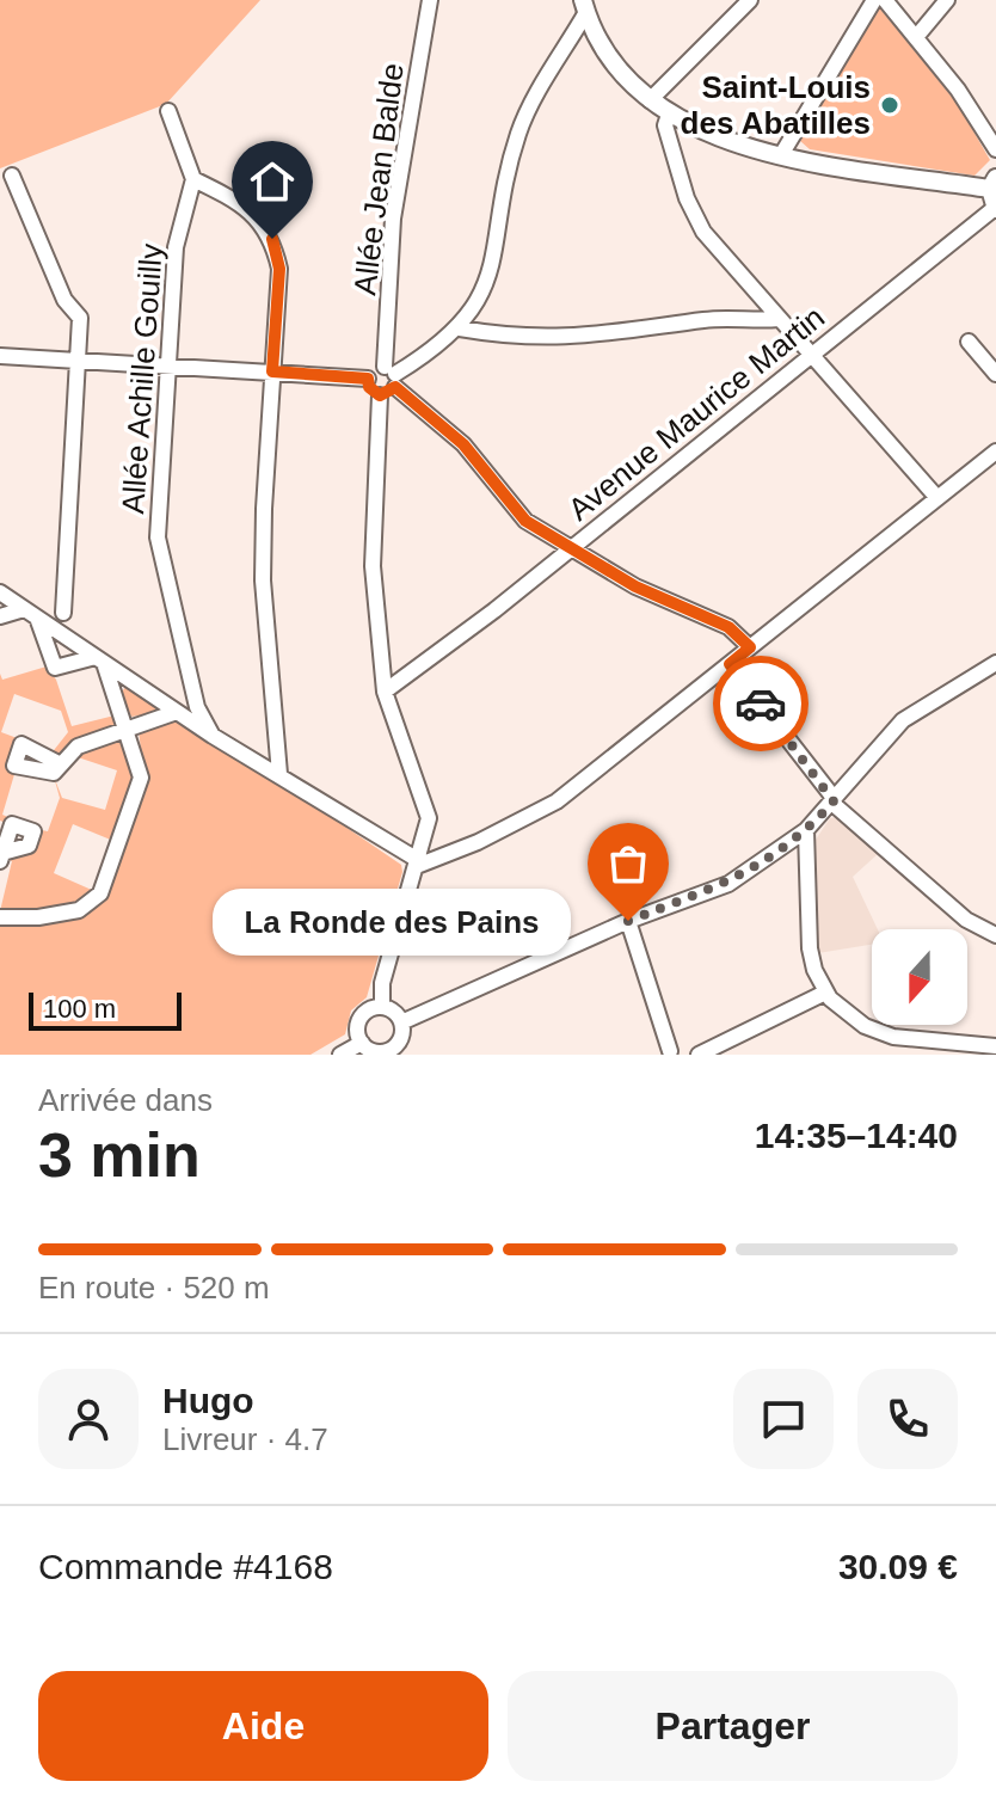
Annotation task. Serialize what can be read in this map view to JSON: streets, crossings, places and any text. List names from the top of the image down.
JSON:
{
  "streets": {
    "street": ["Allée Jean Balde", "Allée Achille Gouilly", "Avenue Maurice Martin"]
  },
  "places": ["Saint-Louis des Abatilles", "La Ronde des Pains"],
  "scale_bar": "100 m",
  "north": "bottom",
  "page": {
    "bubble": "La Ronde des Pains",
    "scale": "100 m",
    "heading": ["3 min", "Arrivée dans", "14:35–14:40"],
    "panel": [
      "Hugo",
      "Livreur · 4.7",
      "Commande #4168",
      "30.09 €"
    ],
    "bar": "En route · 520 m",
    "buttons": ["Aide", "Partager"]
  }
}
